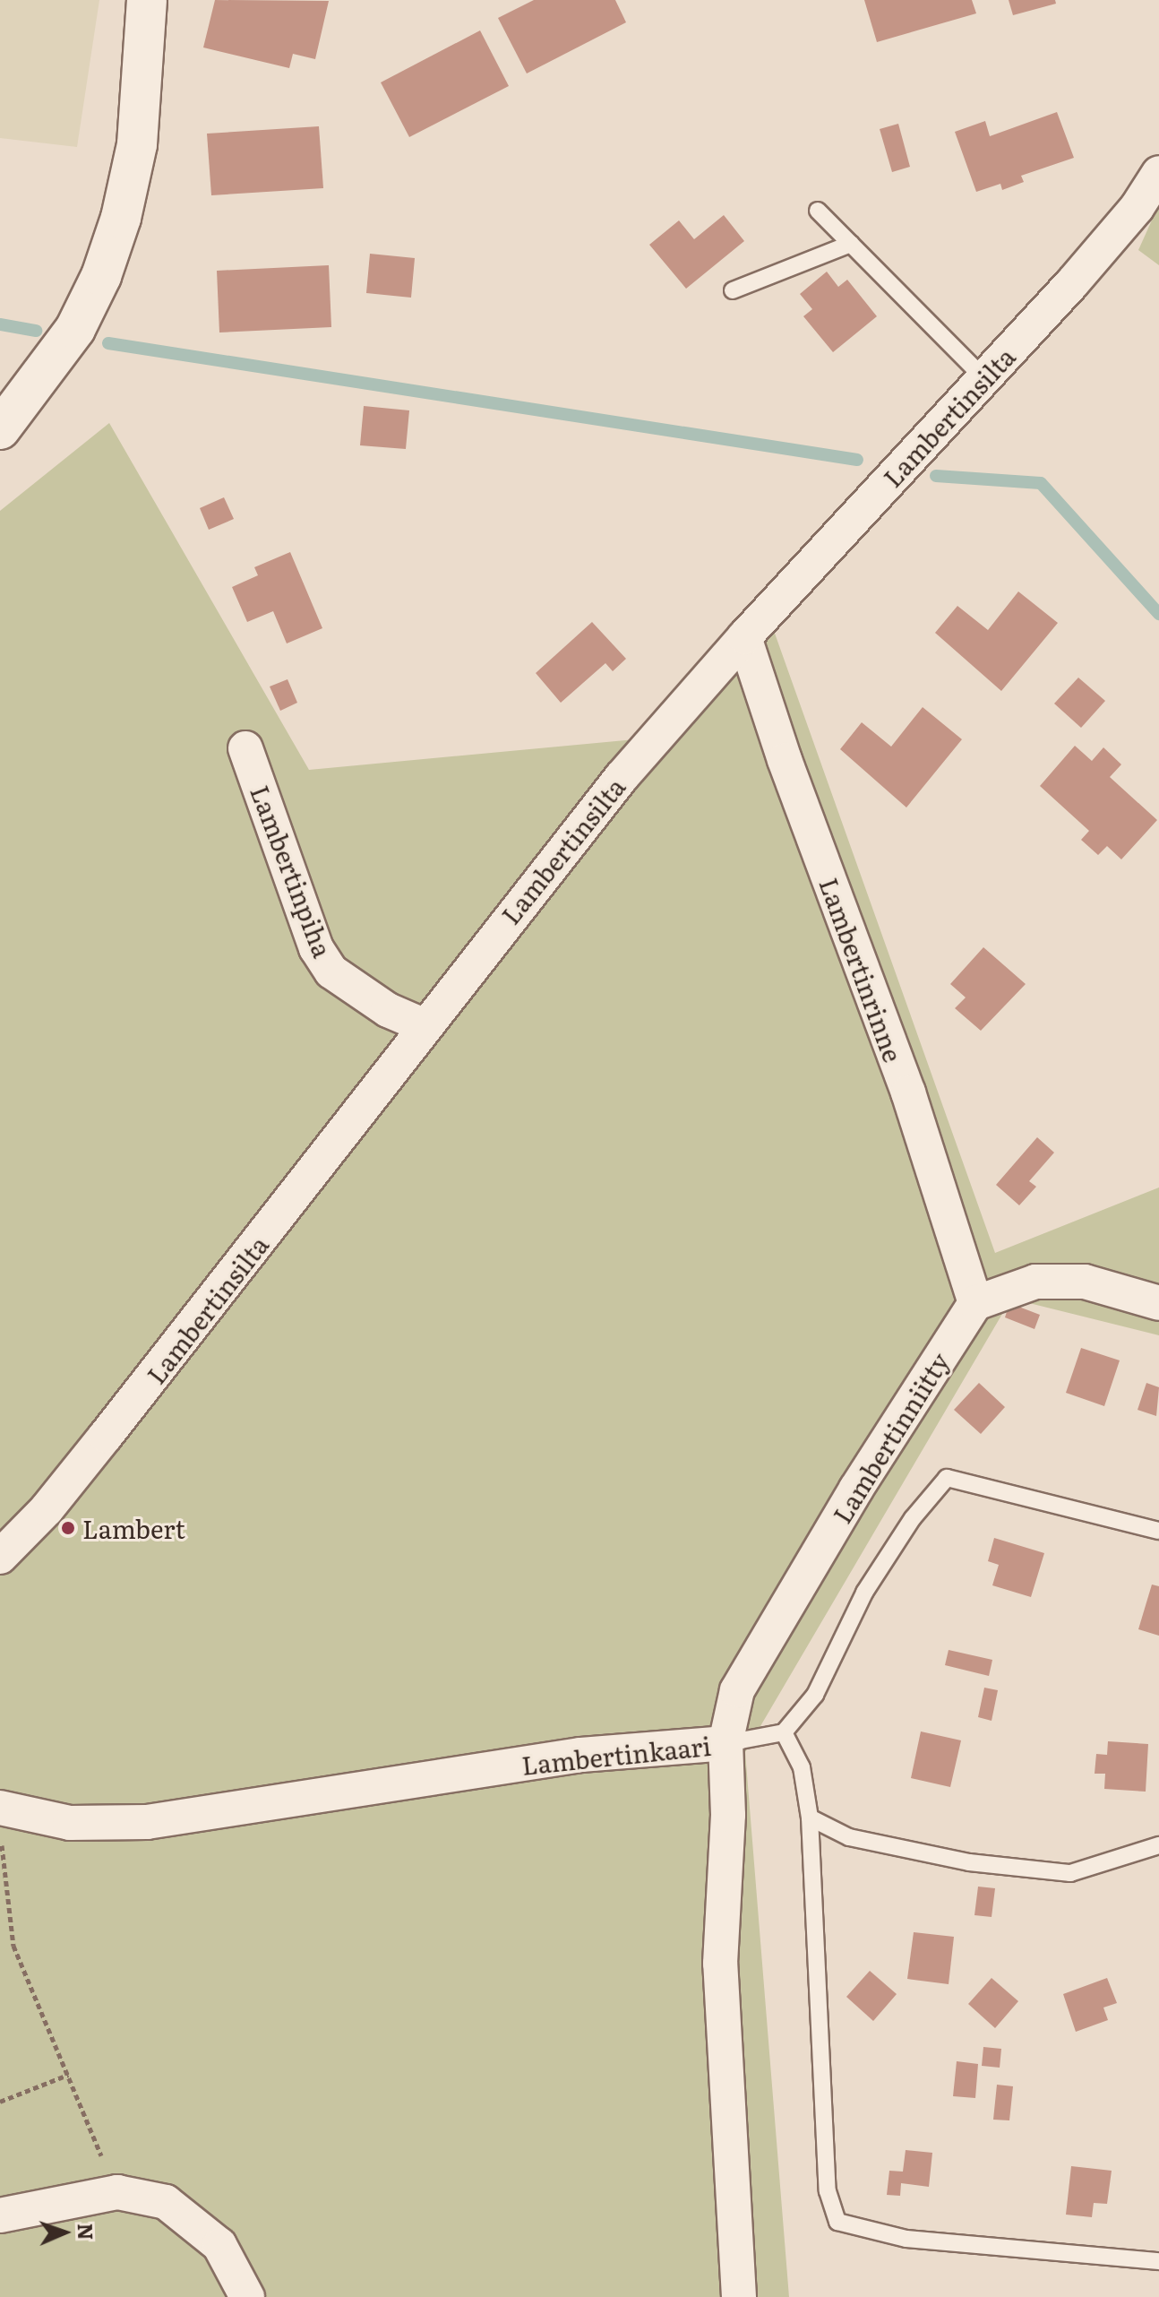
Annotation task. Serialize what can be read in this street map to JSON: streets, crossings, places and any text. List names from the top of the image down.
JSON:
{
  "streets": {
    "street": [
      "Lambertinsilta",
      "Lambertinpiha",
      "Lambertinrinne",
      "Lambertinniitty",
      "Lambertinkaari"
    ]
  },
  "crossings": [
    ["Lambertinsilta", "Lambertinpiha"],
    ["Lambertinsilta", "Lambertinrinne"],
    ["Lambertinrinne", "Lambertinniitty"],
    ["Lambertinniitty", "Lambertinkaari"]
  ],
  "places": ["Lambert"],
  "north": "right"
}
